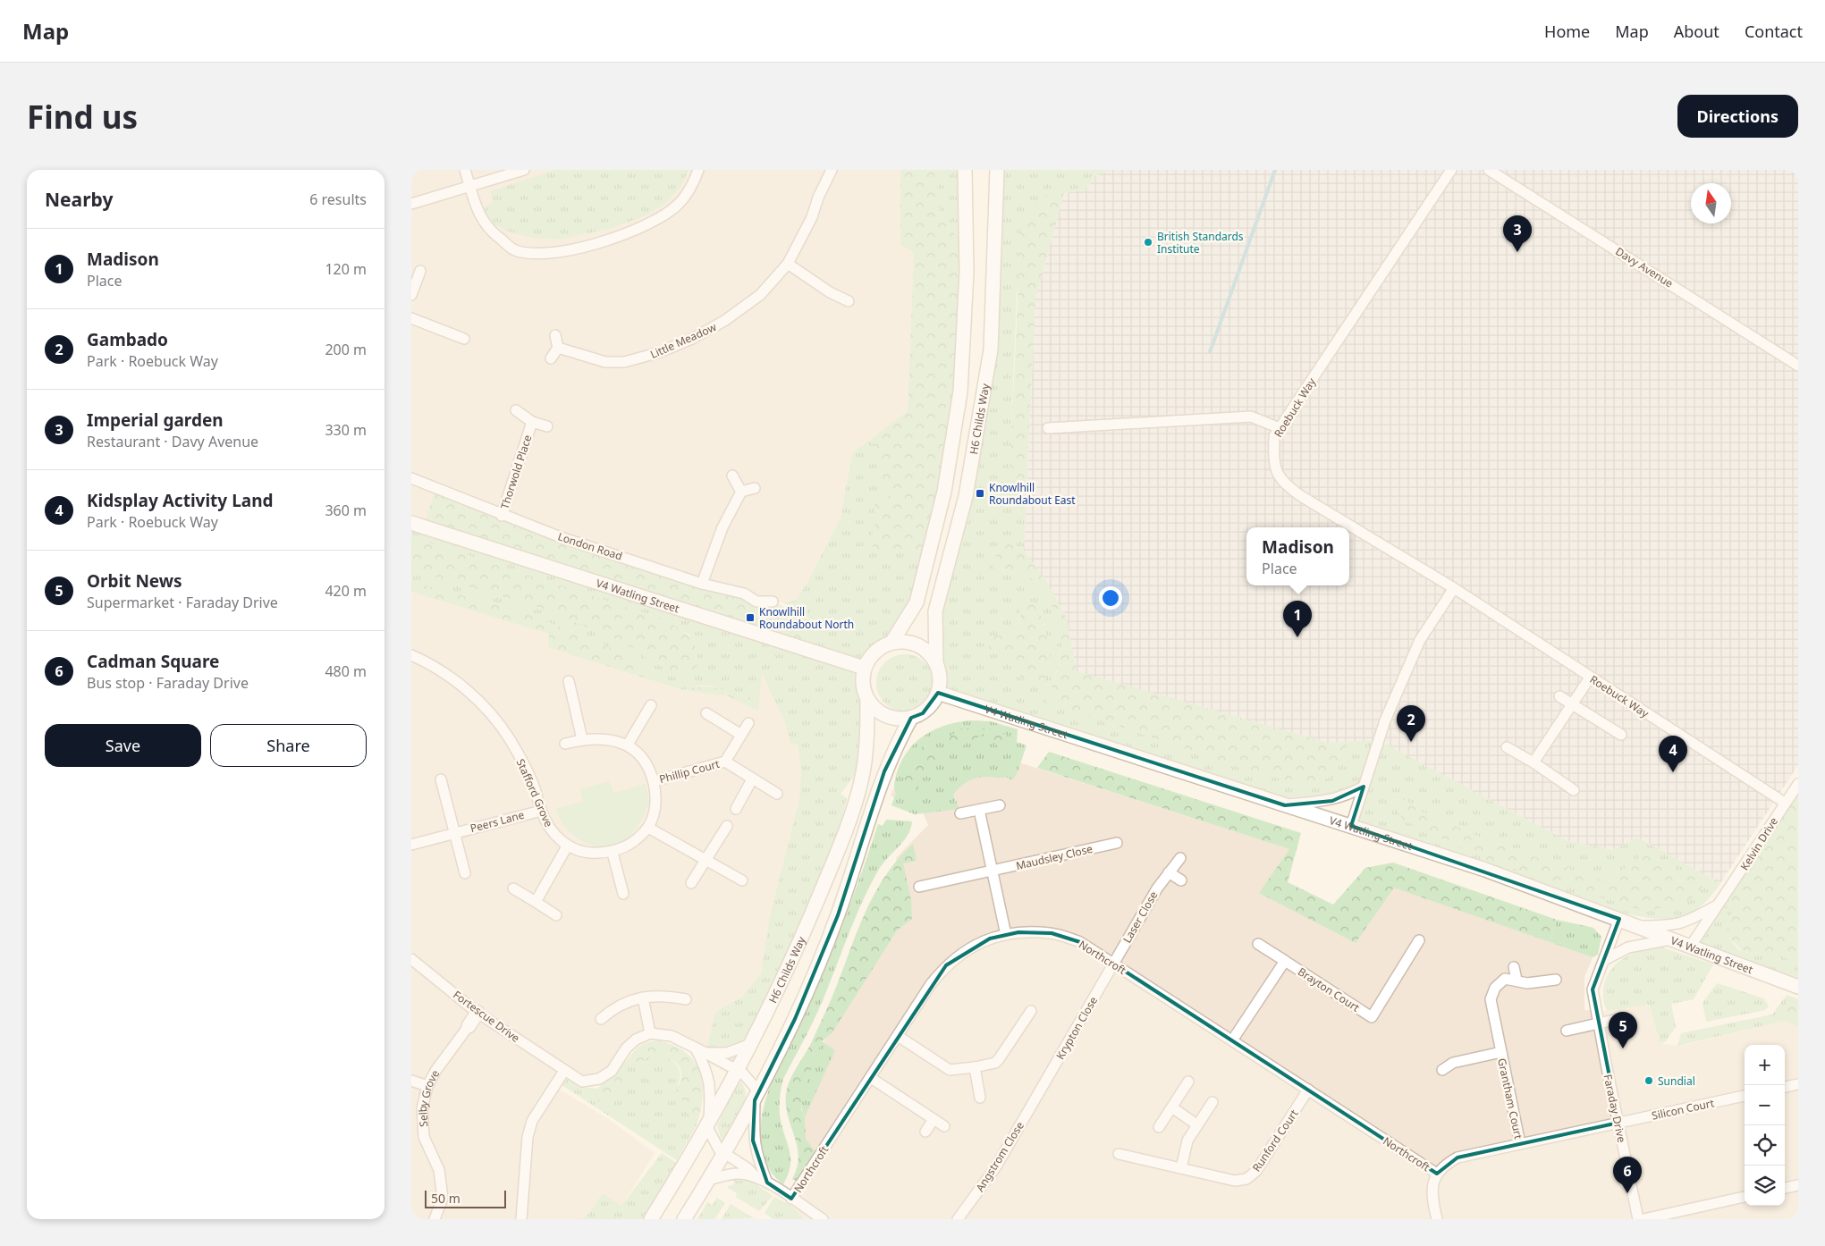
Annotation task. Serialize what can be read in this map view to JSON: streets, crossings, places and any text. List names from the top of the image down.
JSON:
{
  "streets": {
    "street": [
      "Davy Avenue",
      "Little Meadow",
      "Roebuck Way",
      "H6 Childs Way",
      "Thorwold Place",
      "London Road",
      "V4 Watling Street",
      "Phillip Court",
      "Stafford Grove",
      "Peers Lane",
      "Kelvin Drive",
      "Maudsley Close",
      "Laser Close",
      "Northcroft",
      "Brayton Court",
      "Fortescue Drive",
      "Krypton Close",
      "Selby Grove",
      "Grantham Court",
      "Faraday Drive",
      "Silicon Court",
      "Runford Court",
      "Angstrom Close"
    ]
  },
  "crossings": [
    ["Roebuck Way", "Kelvin Drive"],
    ["H6 Childs Way", "V4 Watling Street"],
    ["Thorwold Place", "London Road"],
    ["V4 Watling Street", "Kelvin Drive"],
    ["V4 Watling Street", "Faraday Drive"],
    ["Stafford Grove", "Peers Lane"],
    ["Laser Close", "Northcroft"],
    ["Laser Close", "Krypton Close"],
    ["Northcroft", "Krypton Close"],
    ["Northcroft", "Silicon Court"],
    ["Northcroft", "Runford Court"],
    ["Fortescue Drive", "Selby Grove"],
    ["Krypton Close", "Angstrom Close"],
    ["Grantham Court", "Silicon Court"],
    ["Faraday Drive", "Silicon Court"]
  ],
  "places": {
    "other": ["British Standards Institute", "Sundial"],
    "transit": ["Knowlhill Roundabout East", "Knowlhill Roundabout North"]
  },
  "scale_bar": "50 m",
  "north": "top",
  "page": {
    "header": "Map",
    "nav": [
      "Home",
      "Map",
      "About",
      "Contact"
    ],
    "buttons": [
      "Directions",
      ["Save", "Share"]
    ],
    "title": "Find us",
    "heading": ["Nearby", "6 results"],
    "pins": [
      "3",
      "1",
      "2",
      "4",
      "5",
      "6"
    ],
    "list": [
      {
        "mark": "1",
        "name": "Madison",
        "note": "Place",
        "value": "120 m"
      },
      {
        "mark": "2",
        "name": "Gambado",
        "note": "Park · Roebuck Way",
        "value": "200 m"
      },
      {
        "mark": "3",
        "name": "Imperial garden",
        "note": "Restaurant · Davy Avenue",
        "value": "330 m"
      },
      {
        "mark": "4",
        "name": "Kidsplay Activity Land",
        "note": "Park · Roebuck Way",
        "value": "360 m"
      },
      {
        "mark": "5",
        "name": "Orbit News",
        "note": "Supermarket · Faraday Drive",
        "value": "420 m"
      },
      {
        "mark": "6",
        "name": "Cadman Square",
        "note": "Bus stop · Faraday Drive",
        "value": "480 m"
      }
    ],
    "popup": ["Madison", "Place"],
    "map_buttons": ["+", "−"],
    "scale": "50 m"
  }
}
